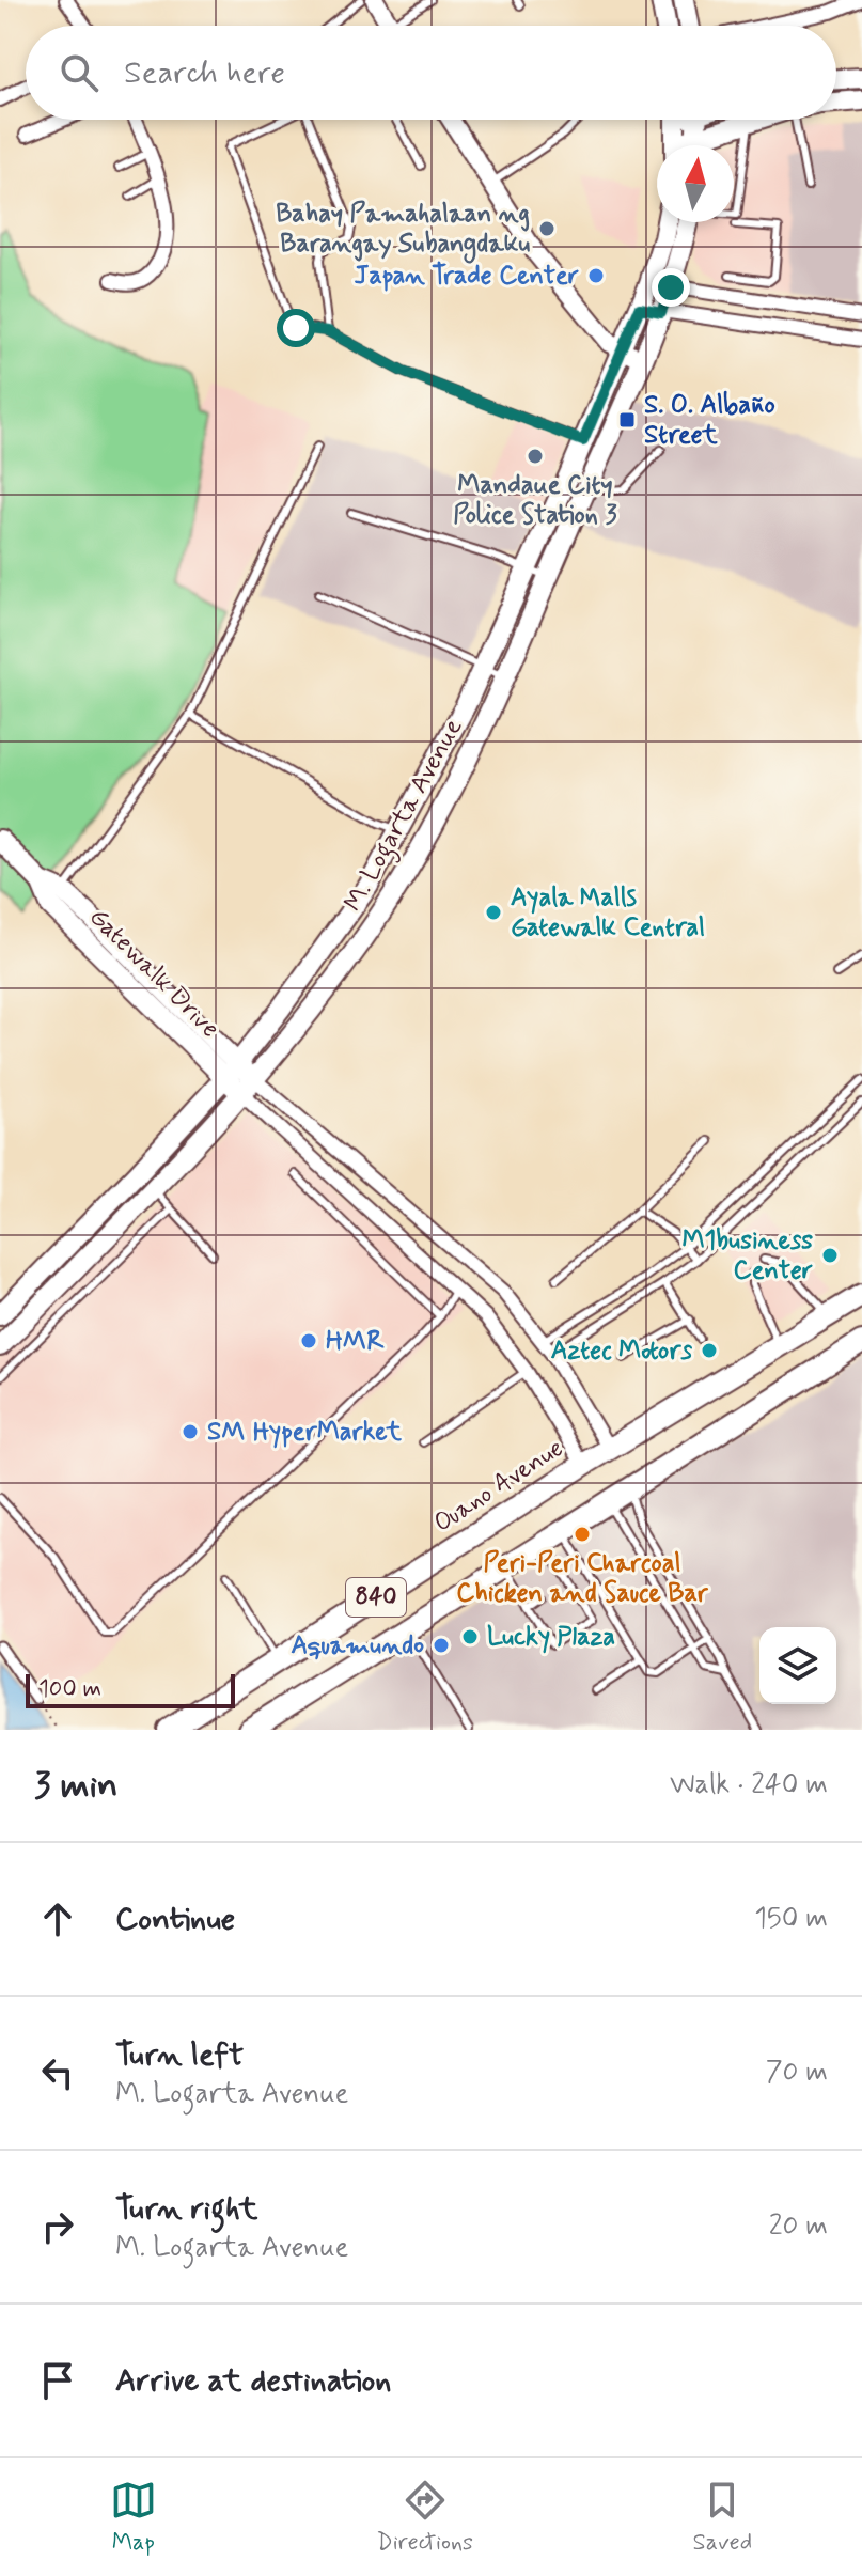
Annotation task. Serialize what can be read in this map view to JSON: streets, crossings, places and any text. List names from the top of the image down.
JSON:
{
  "streets": {
    "highway": ["Ouano Avenue", "840"],
    "main road": ["M. Logarta Avenue", "Gatewalk Drive"]
  },
  "crossings": [
    ["M. Logarta Avenue", "Gatewalk Drive"]
  ],
  "places": {
    "other": [
      "Bahay Pamahalaan ng Barangay Subangdaku",
      "Japan Trade Center",
      "Mandaue City Police Station 3",
      "Ayala Malls Gatewalk Central",
      "M1business Center",
      "HMR",
      "Aztec Motors",
      "SM HyperMarket",
      "Peri-Peri Charcoal Chicken and Sauce Bar",
      "Lucky Plaza",
      "Aquamundo"
    ],
    "transit": ["S. O. Albaño Street"]
  },
  "scale_bar": "100 m",
  "north": "top",
  "page": {
    "search": "Search here",
    "scale": "100 m",
    "heading": ["3 min", "Walk · 240 m"],
    "list": [
      ["Continue", "150 m"],
      ["Turn left", "M. Logarta Avenue", "70 m"],
      ["Turn right", "M. Logarta Avenue", "20 m"],
      "Arrive at destination"
    ],
    "nav": ["Map", "Directions", "Saved"]
  }
}
